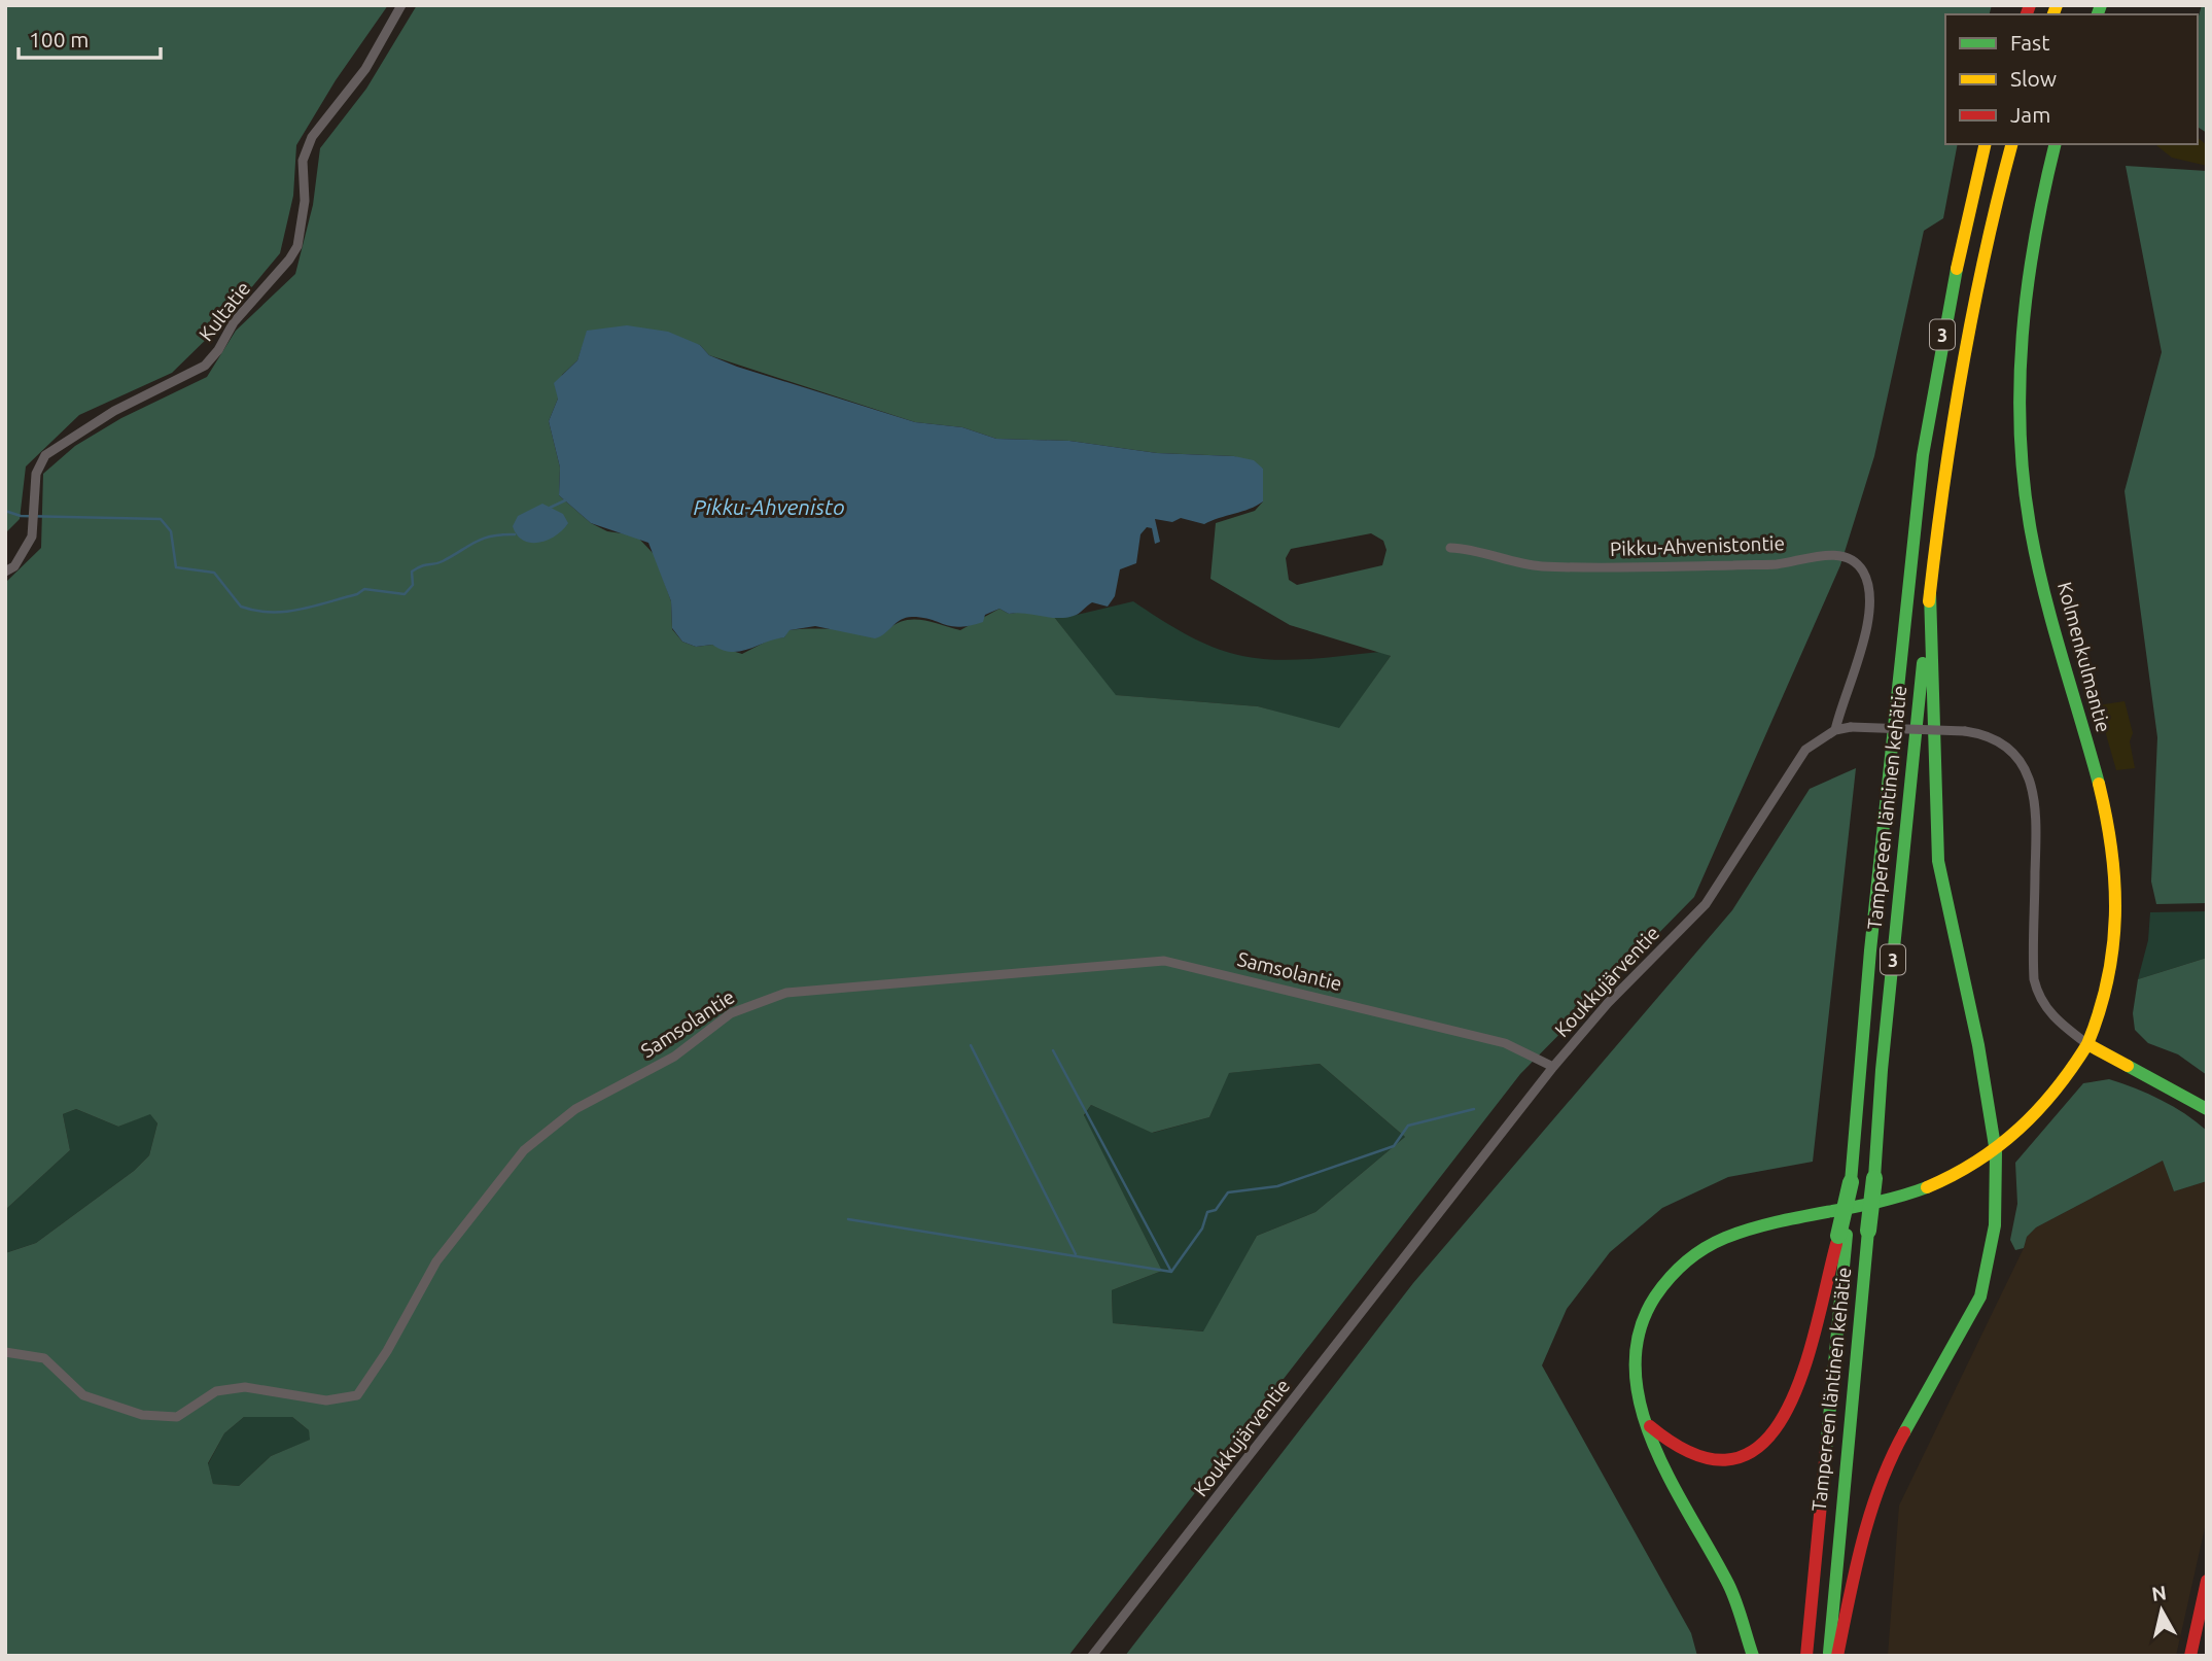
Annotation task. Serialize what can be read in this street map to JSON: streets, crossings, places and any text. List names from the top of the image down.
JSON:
{
  "streets": {
    "main road": ["3", "Kolmenkulmantie", "Tampereen läntinen kehätie"],
    "street": [
      "Kultatie",
      "Pikku-Ahvenistontie",
      "Samsolantie",
      "Koukkujärventie"
    ]
  },
  "crossings": [
    ["Pikku-Ahvenistontie", "Koukkujärventie"],
    ["Kolmenkulmantie", "Koukkujärventie"],
    ["Samsolantie", "Koukkujärventie"]
  ],
  "water": ["Pikku-Ahvenisto"],
  "legend": ["Fast", "Slow", "Jam"],
  "scale_bar": "100 m",
  "north": "top"
}
